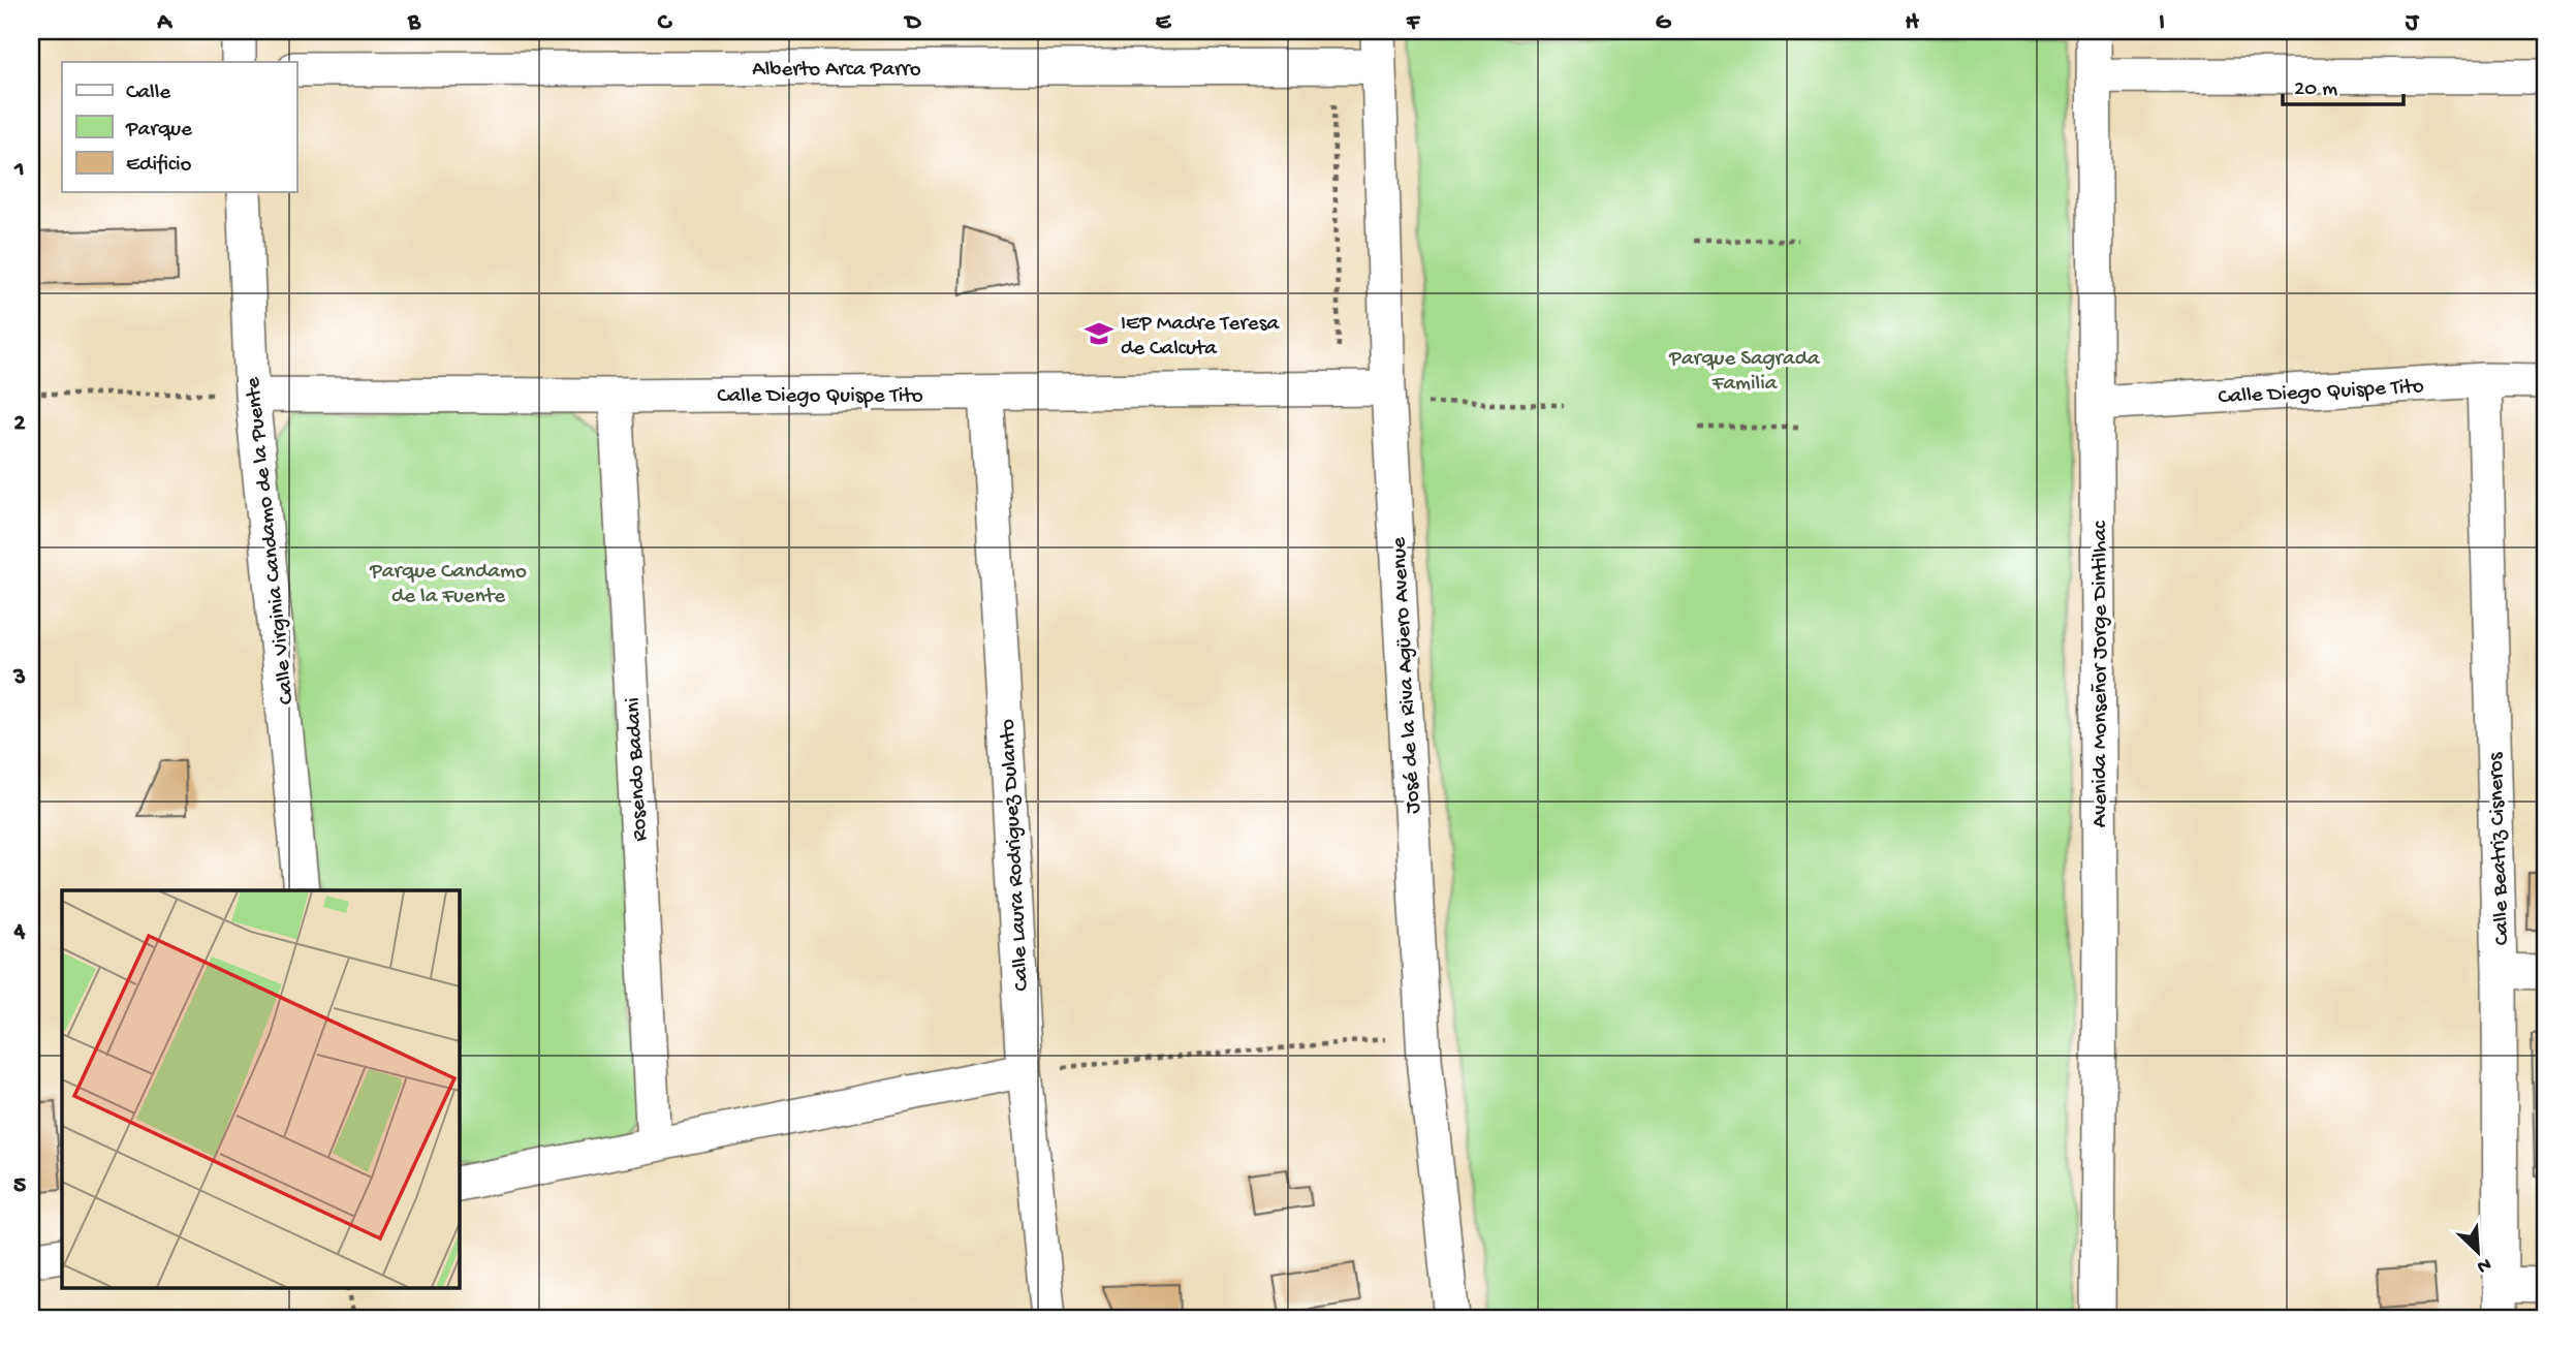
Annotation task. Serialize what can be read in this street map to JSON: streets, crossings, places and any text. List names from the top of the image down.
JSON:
{
  "streets": {
    "street": [
      "Alberto Arca Parro",
      "Calle Diego Quispe Tito",
      "Calle Virginia Candamo de la Puente",
      "Avenida Monseñor Jorge Dintilhac",
      "José de la Riva Agüero Avenue",
      "Rosendo Badani",
      "Calle Beatriz Cisneros",
      "Calle Laura Rodriguez Dulanto"
    ]
  },
  "crossings": [
    ["Alberto Arca Parro", "José de la Riva Agüero Avenue"],
    ["Calle Diego Quispe Tito", "Calle Virginia Candamo de la Puente"],
    ["Calle Diego Quispe Tito", "Avenida Monseñor Jorge Dintilhac"],
    ["Calle Diego Quispe Tito", "José de la Riva Agüero Avenue"],
    ["Calle Diego Quispe Tito", "Rosendo Badani"],
    ["Calle Diego Quispe Tito", "Calle Beatriz Cisneros"],
    ["Calle Diego Quispe Tito", "Calle Laura Rodriguez Dulanto"]
  ],
  "parks": ["Parque Sagrada Familia", "Parque Candamo de la Fuente"],
  "places": {
    "school or university": ["IEP Madre Teresa de Calcuta"]
  },
  "legend": ["Calle", "Parque", "Edificio"],
  "scale_bar": "20 m",
  "north": "bottom right",
  "grid": {
    "columns": [
      "A",
      "B",
      "C",
      "D",
      "E",
      "F",
      "G",
      "H",
      "I",
      "J"
    ],
    "rows": [
      "1",
      "2",
      "3",
      "4",
      "5"
    ]
  }
}
